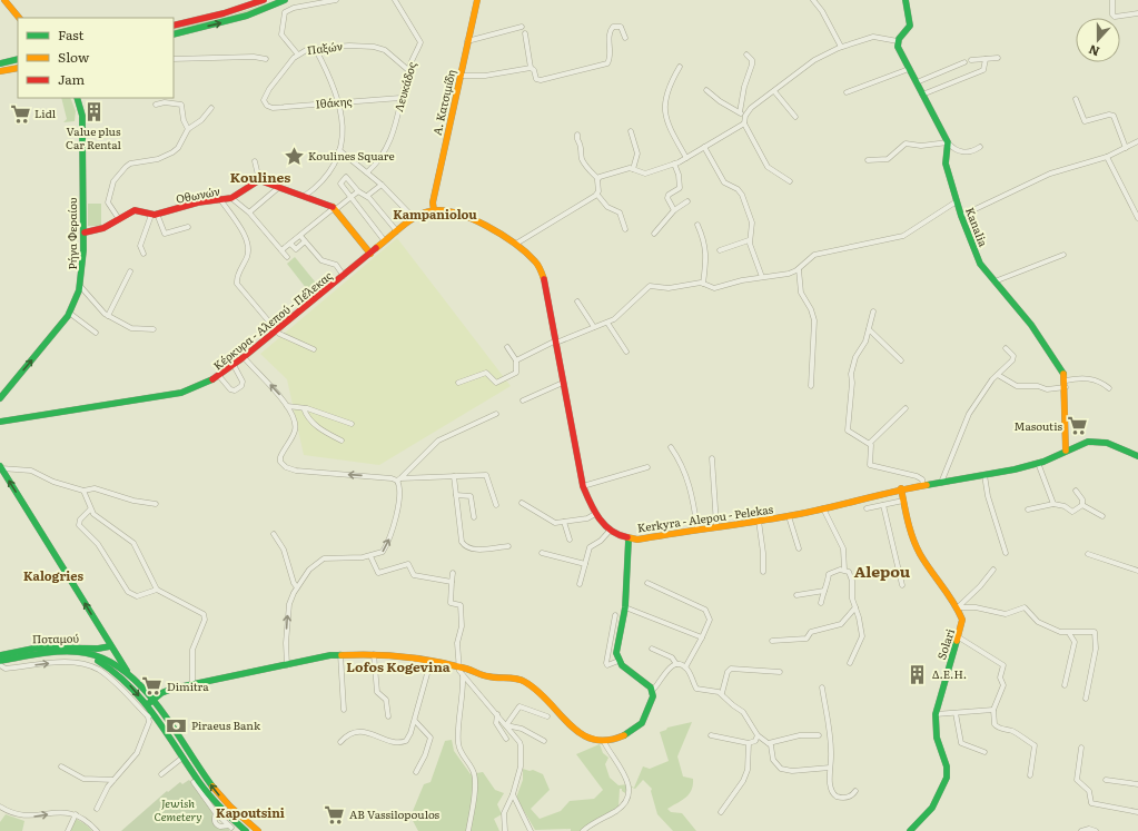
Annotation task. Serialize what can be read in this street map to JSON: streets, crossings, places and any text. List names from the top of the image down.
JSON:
{
  "streets": {
    "main road": [
      "Α. Κατσιμίδη",
      "Οθωνών",
      "Kanalia",
      "Ρήγα Φεραίου",
      "Κέρκυρα - Αλεπού - Πέλεκας",
      "Kerkyra - Alepou - Pelekas",
      "Ποταμού",
      "Solari"
    ],
    "street": ["Παξών", "Λευκάδος", "Ιθάκης"]
  },
  "crossings": [
    ["Παξών", "Λευκάδος"],
    ["Παξών", "Ιθάκης"],
    ["Λευκάδος", "Ιθάκης"],
    ["Α. Κατσιμίδη", "Κέρκυρα - Αλεπού - Πέλεκας"],
    ["Α. Κατσιμίδη", "Kerkyra - Alepou - Pelekas"],
    ["Οθωνών", "Ρήγα Φεραίου"],
    ["Kanalia", "Kerkyra - Alepou - Pelekas"],
    ["Κέρκυρα - Αλεπού - Πέλεκας", "Kerkyra - Alepou - Pelekas"],
    ["Kerkyra - Alepou - Pelekas", "Solari"]
  ],
  "districts": [
    "Koulines",
    "Kampaniolou",
    "Alepou",
    "Kalogries",
    "Lofos Kogevina",
    "Kapoutsini"
  ],
  "parks": ["Jewish Cemetery"],
  "places": {
    "building": ["Value plus Car Rental", "Δ.Ε.Η."],
    "supermarket": [
      "Lidl",
      "Masoutis",
      "Dimitra",
      "AB Vassilopoulos"
    ],
    "place": ["Koulines Square"],
    "bank": ["Piraeus Bank"]
  },
  "legend": ["Fast", "Slow", "Jam"],
  "north": "bottom"
}
